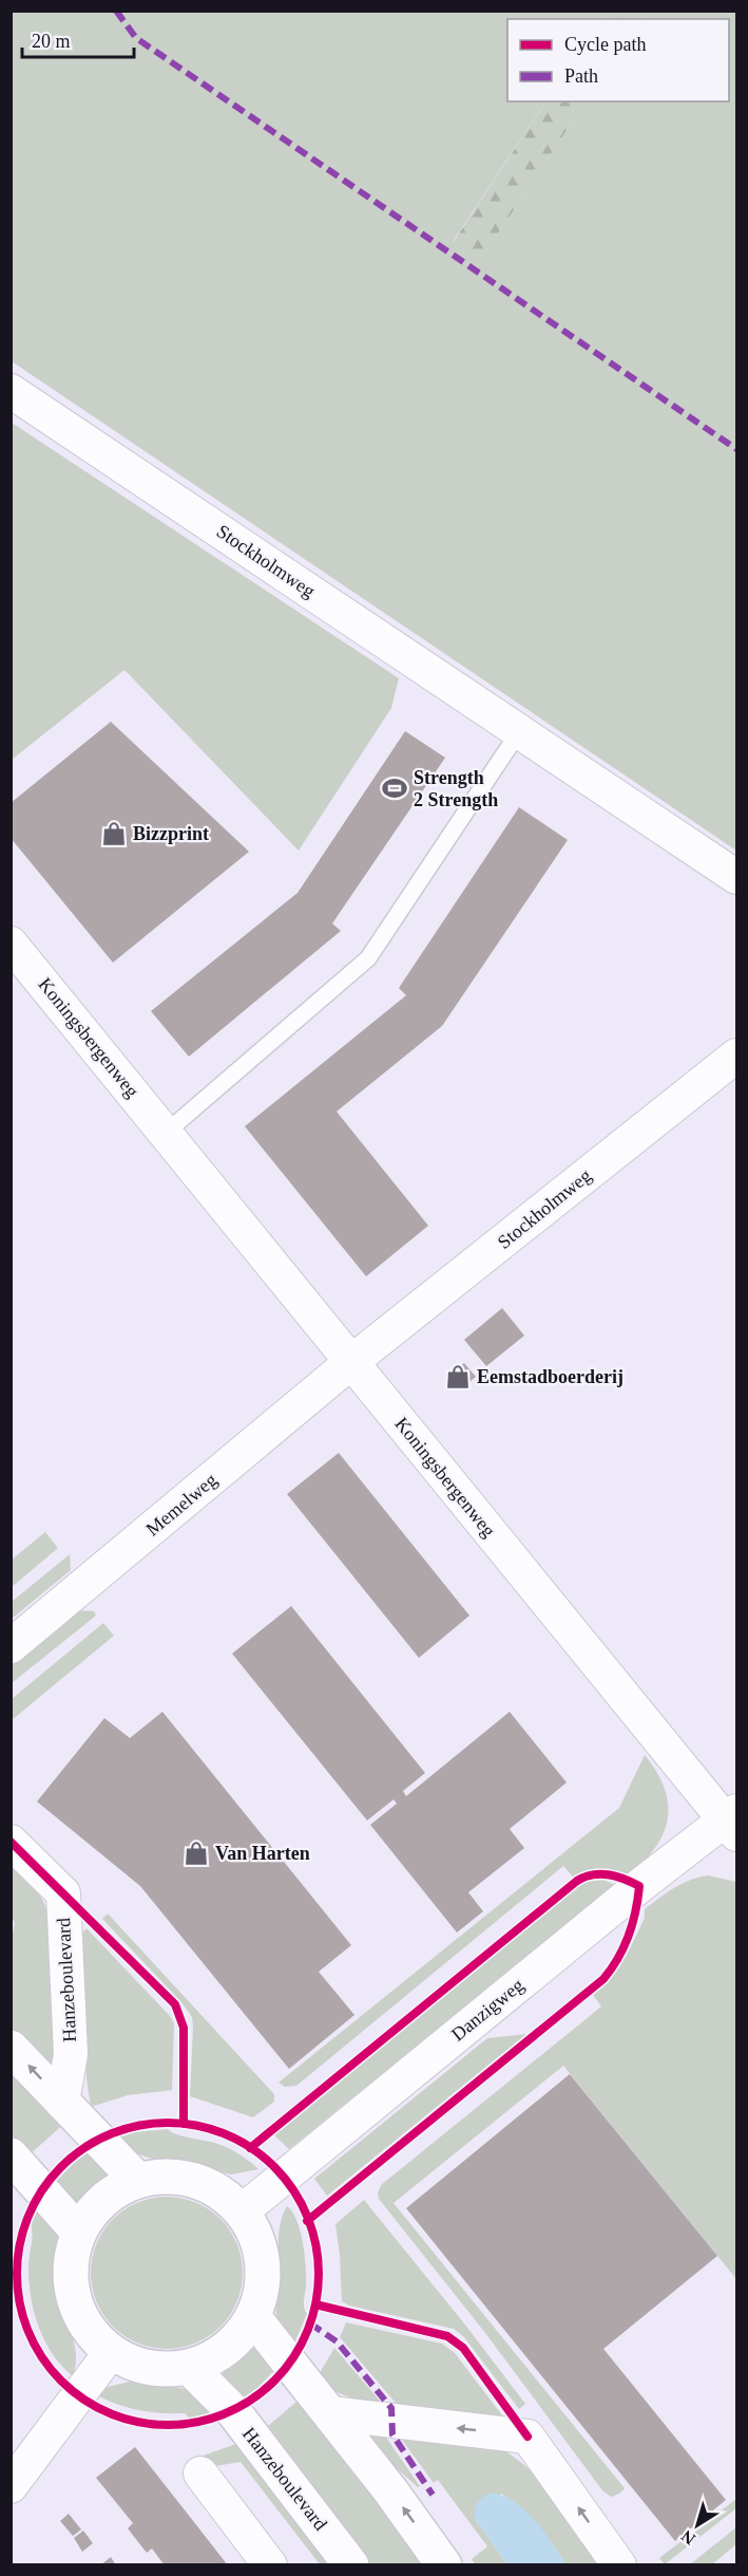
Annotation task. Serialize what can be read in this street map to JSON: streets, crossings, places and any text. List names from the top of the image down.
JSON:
{
  "streets": {
    "main road": ["Hanzeboulevard"],
    "street": [
      "Stockholmweg",
      "Koningsbergenweg",
      "Memelweg",
      "Danzigweg"
    ]
  },
  "crossings": [
    ["Stockholmweg", "Koningsbergenweg"],
    ["Stockholmweg", "Memelweg"],
    ["Koningsbergenweg", "Memelweg"],
    ["Koningsbergenweg", "Danzigweg"],
    ["Hanzeboulevard", "Danzigweg"]
  ],
  "places": {
    "sports": ["Strength 2 Strength"],
    "shop": ["Bizzprint", "Eemstadboerderij", "Van Harten"]
  },
  "legend": ["Cycle path", "Path"],
  "scale_bar": "20 m",
  "north": "bottom left"
}
